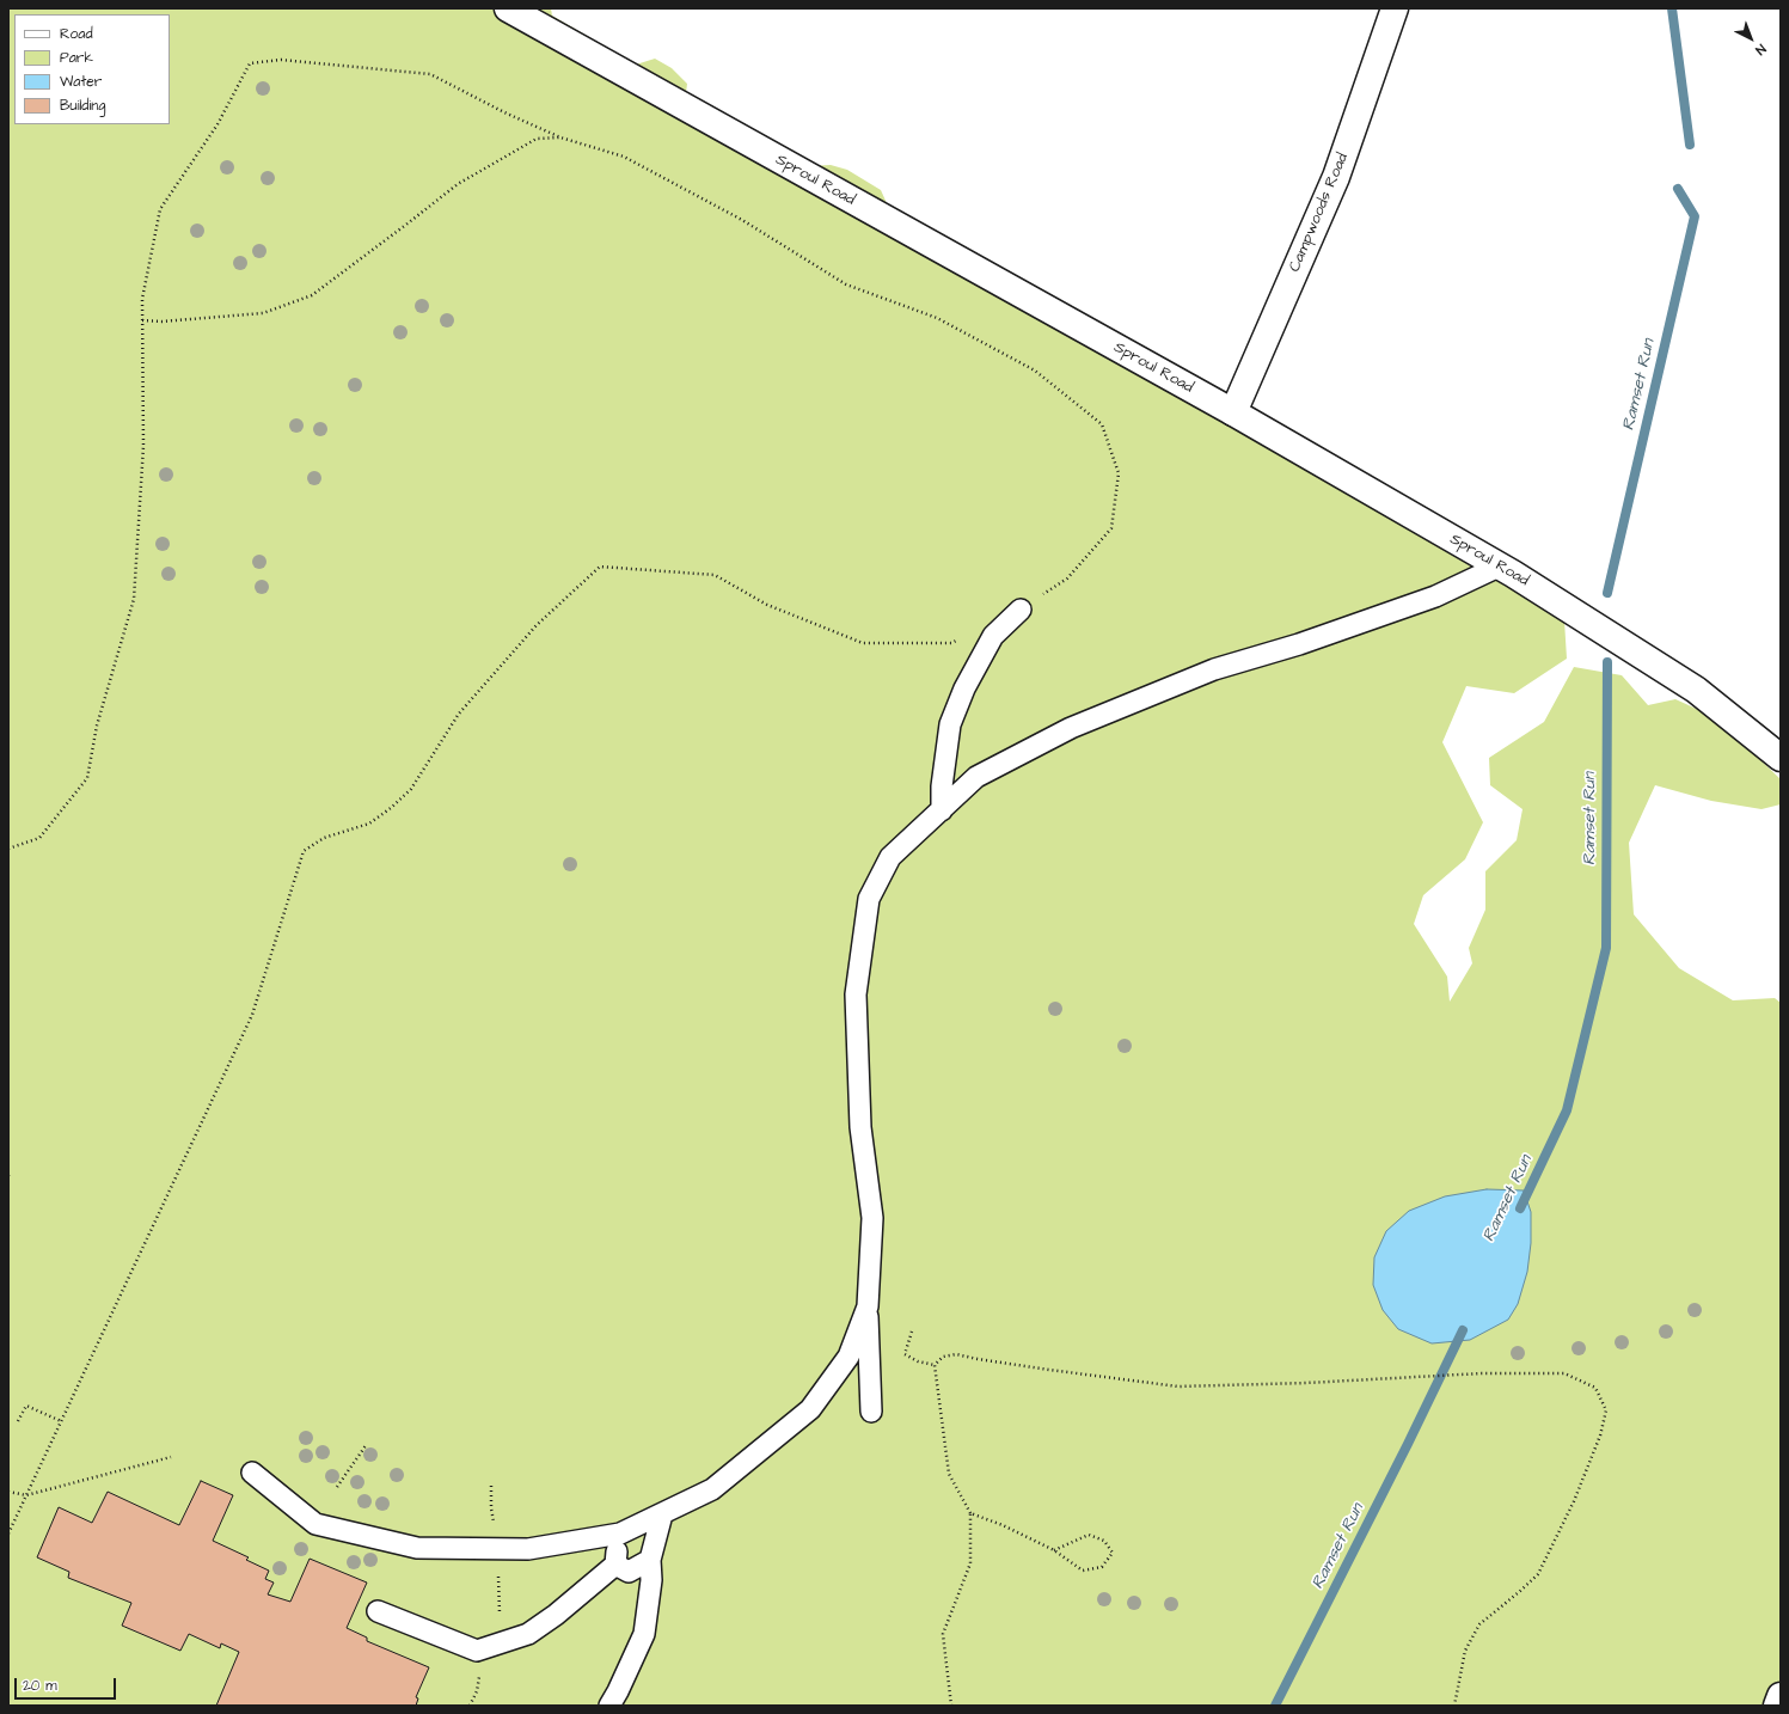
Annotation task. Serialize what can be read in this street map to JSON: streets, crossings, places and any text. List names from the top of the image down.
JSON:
{
  "streets": {
    "main road": ["Sproul Road", "Campwoods Road"]
  },
  "crossings": [
    ["Sproul Road", "Campwoods Road"]
  ],
  "water": ["Ramset Run"],
  "legend": [
    "Road",
    "Park",
    "Water",
    "Building"
  ],
  "scale_bar": "20 m",
  "north": "bottom right"
}
